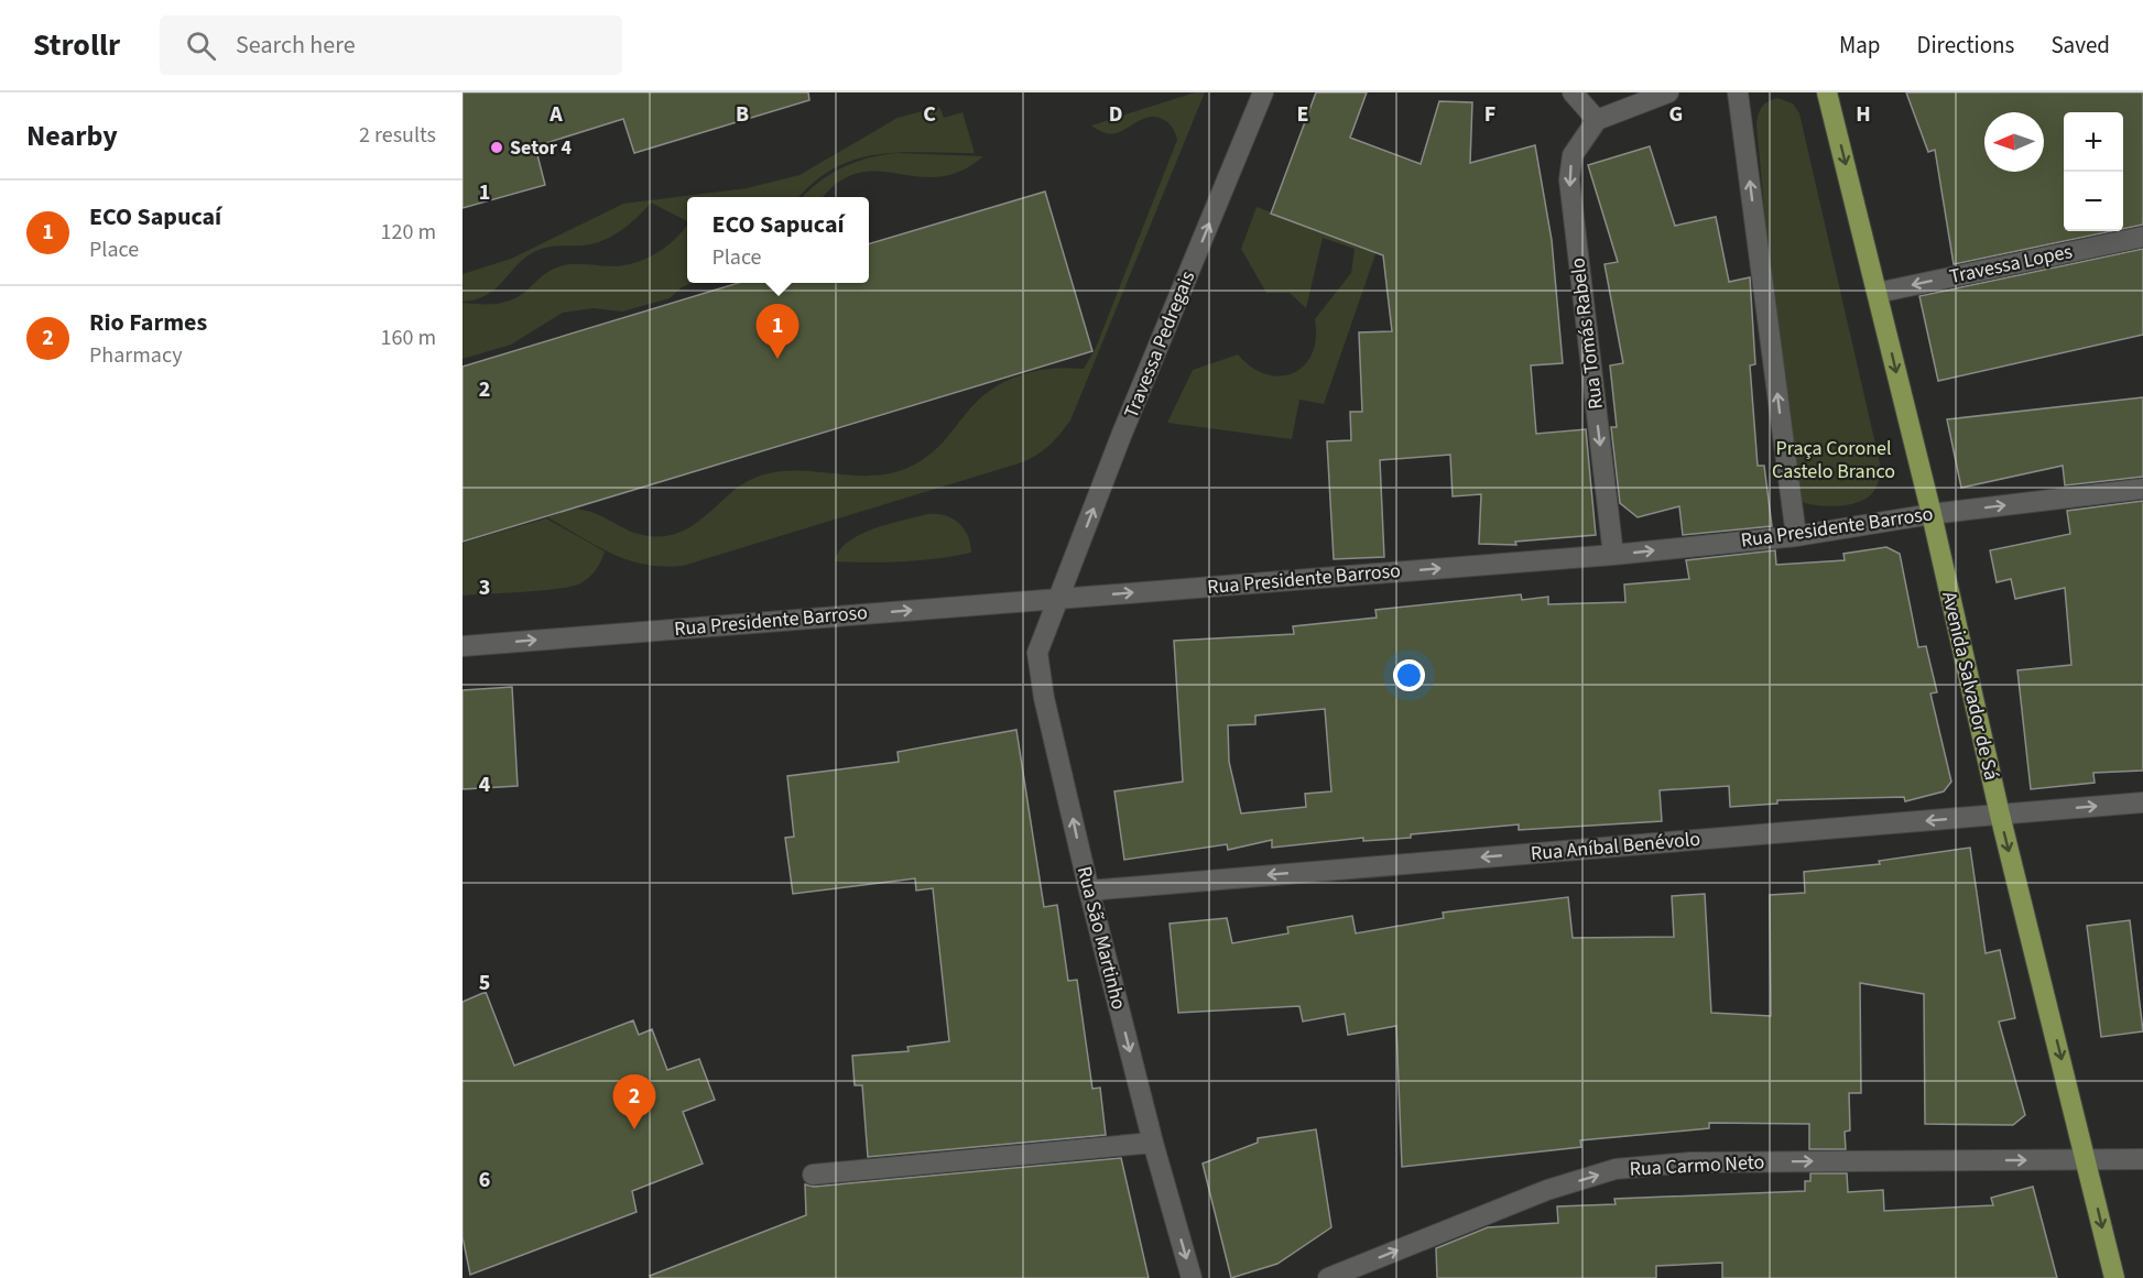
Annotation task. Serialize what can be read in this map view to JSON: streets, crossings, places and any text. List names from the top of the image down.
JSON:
{
  "streets": {
    "main road": ["Avenida Salvador de Sá"],
    "street": [
      "Travessa Lopes",
      "Rua Tomás Rabelo",
      "Travessa Pedregais",
      "Rua Presidente Barroso",
      "Rua Aníbal Benévolo",
      "Rua São Martinho",
      "Rua Carmo Neto"
    ]
  },
  "crossings": [
    ["Travessa Lopes", "Avenida Salvador de Sá"],
    ["Rua Tomás Rabelo", "Rua Presidente Barroso"],
    ["Travessa Pedregais", "Rua Presidente Barroso"],
    ["Travessa Pedregais", "Rua São Martinho"],
    ["Rua Presidente Barroso", "Avenida Salvador de Sá"],
    ["Rua Presidente Barroso", "Rua São Martinho"],
    ["Avenida Salvador de Sá", "Rua Aníbal Benévolo"],
    ["Avenida Salvador de Sá", "Rua Carmo Neto"],
    ["Rua Aníbal Benévolo", "Rua São Martinho"]
  ],
  "one_way": [
    "Travessa Lopes",
    "Rua Tomás Rabelo",
    "Travessa Pedregais",
    "Rua Presidente Barroso",
    "Avenida Salvador de Sá",
    "Rua Carmo Neto"
  ],
  "parks": ["Praça Coronel Castelo Branco"],
  "places": ["Setor 4"],
  "north": "left",
  "page": {
    "header": "Strollr",
    "search": "Search here",
    "nav": ["Map", "Directions", "Saved"],
    "heading": ["Nearby", "2 results"],
    "map_buttons": ["+", "−"],
    "list": [
      {
        "mark": "1",
        "name": "ECO Sapucaí",
        "note": "Place",
        "value": "120 m"
      },
      {
        "mark": "2",
        "name": "Rio Farmes",
        "note": "Pharmacy",
        "value": "160 m"
      }
    ],
    "popup": ["ECO Sapucaí", "Place"],
    "pins": ["1", "2"]
  },
  "grid": {
    "columns": [
      "A",
      "B",
      "C",
      "D",
      "E",
      "F",
      "G",
      "H"
    ],
    "rows": [
      "1",
      "2",
      "3",
      "4",
      "5",
      "6"
    ]
  }
}
